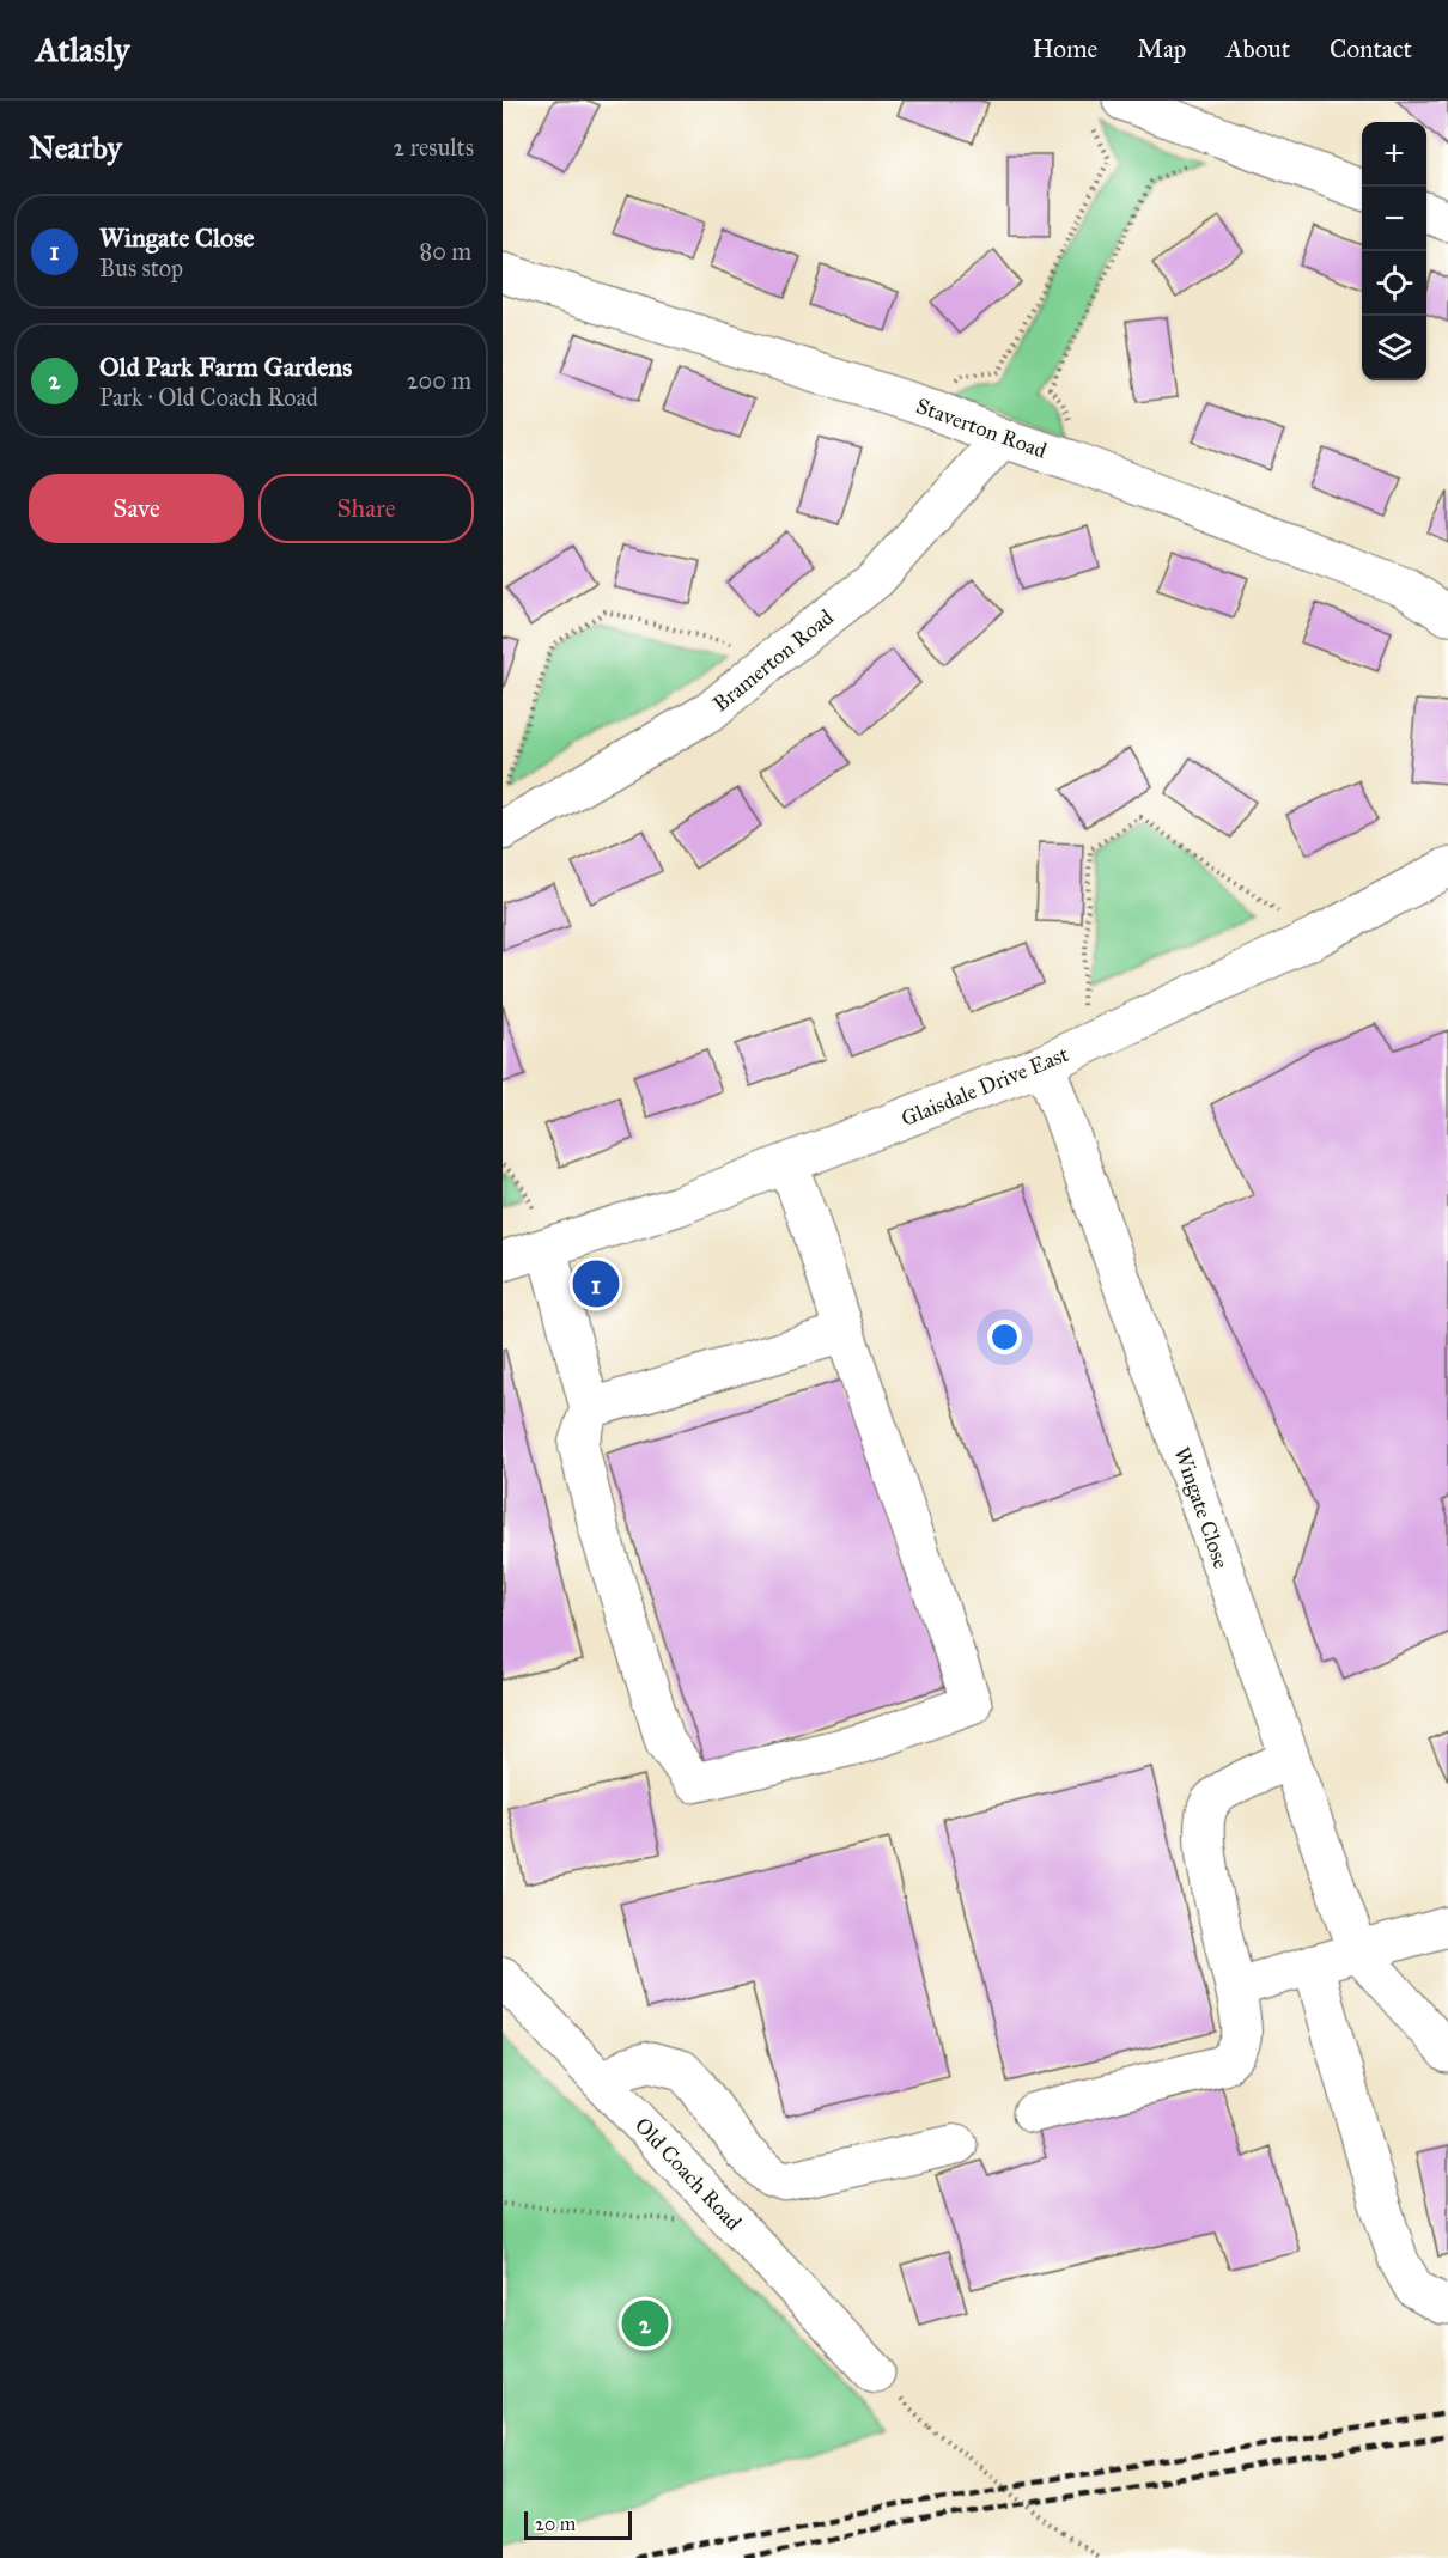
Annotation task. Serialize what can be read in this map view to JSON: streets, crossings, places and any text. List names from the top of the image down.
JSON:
{
  "streets": {
    "street": [
      "Staverton Road",
      "Bramerton Road",
      "Glaisdale Drive East",
      "Wingate Close",
      "Old Coach Road"
    ]
  },
  "crossings": [
    ["Staverton Road", "Bramerton Road"],
    ["Glaisdale Drive East", "Wingate Close"]
  ],
  "scale_bar": "20 m",
  "page": {
    "header": "Atlasly",
    "nav": [
      "Home",
      "Map",
      "About",
      "Contact"
    ],
    "heading": ["Nearby", "2 results"],
    "map_buttons": ["+", "−"],
    "list": [
      {
        "mark": "1",
        "name": "Wingate Close",
        "note": "Bus stop",
        "value": "80 m"
      },
      {
        "mark": "2",
        "name": "Old Park Farm Gardens",
        "note": "Park · Old Coach Road",
        "value": "200 m"
      }
    ],
    "buttons": ["Save", "Share"],
    "pins": ["1", "2"],
    "scale": "20 m"
  }
}
